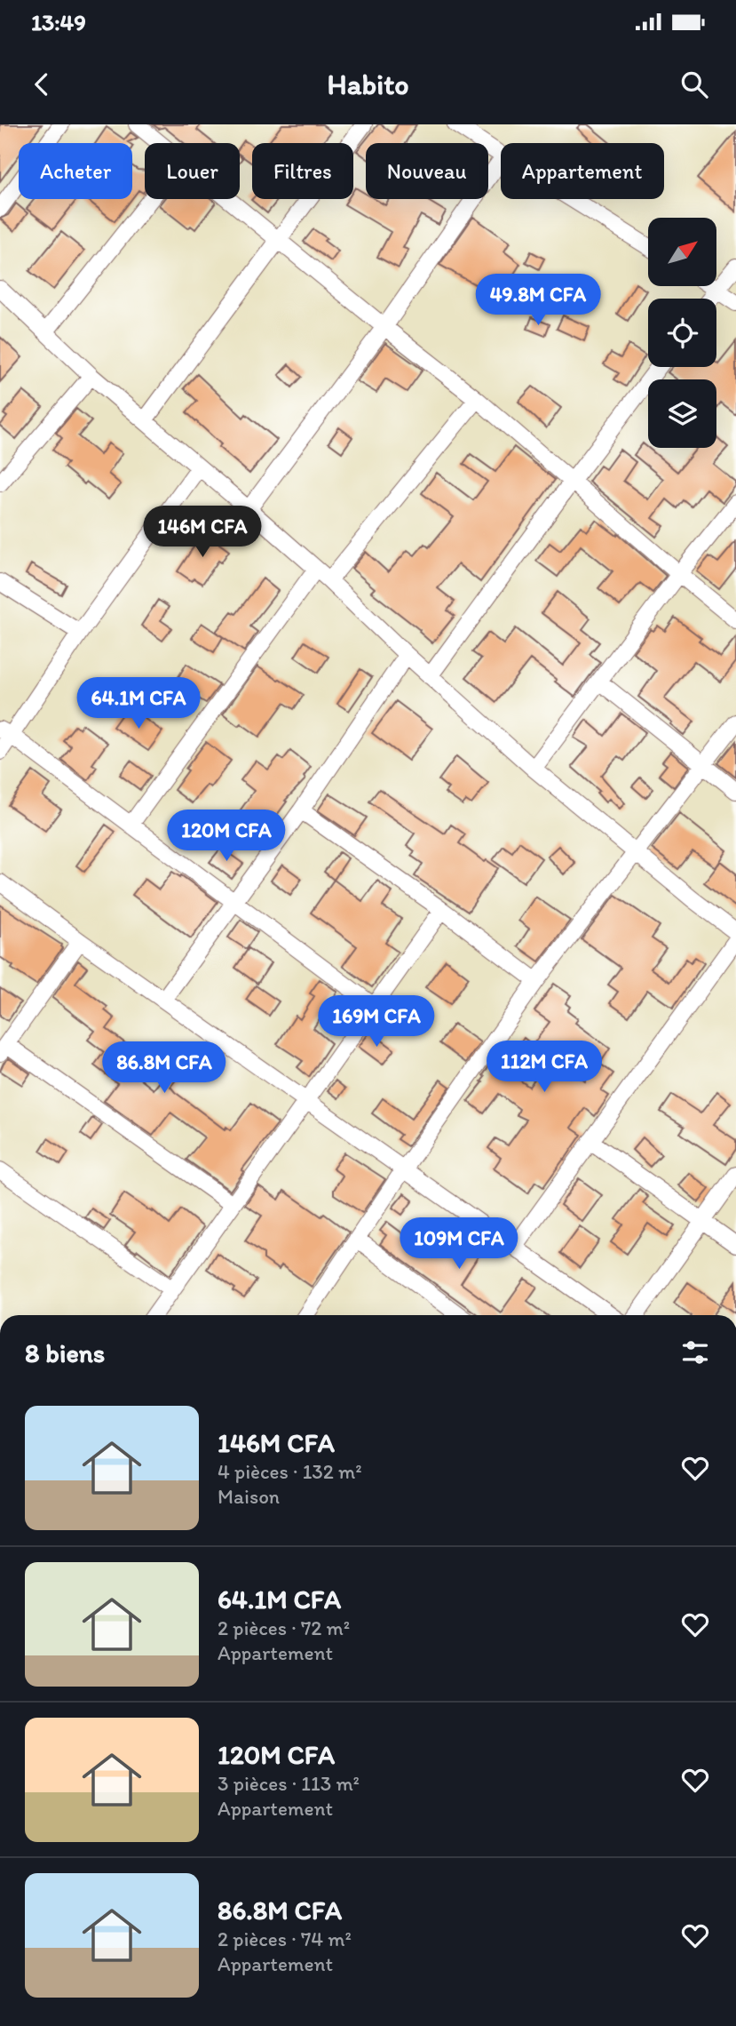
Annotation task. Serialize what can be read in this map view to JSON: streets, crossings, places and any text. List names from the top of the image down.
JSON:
{
  "north": "top right",
  "page": {
    "status": "13:49",
    "header": "Habito",
    "chip": [
      "Acheter",
      "Louer",
      "Filtres",
      "Nouveau",
      "Appartement"
    ],
    "price": [
      "49.8M CFA",
      "146M CFA",
      "64.1M CFA",
      "120M CFA",
      "169M CFA",
      "112M CFA",
      "86.8M CFA",
      "109M CFA"
    ],
    "heading": "8 biens",
    "list": [
      {
        "name": "146M CFA",
        "note": "4 pièces · 132 m² · Maison"
      },
      {
        "name": "64.1M CFA",
        "note": "2 pièces · 72 m² · Appartement"
      },
      {
        "name": "120M CFA",
        "note": "3 pièces · 113 m² · Appartement"
      },
      {
        "name": "86.8M CFA",
        "note": "2 pièces · 74 m² · Appartement"
      }
    ]
  }
}
